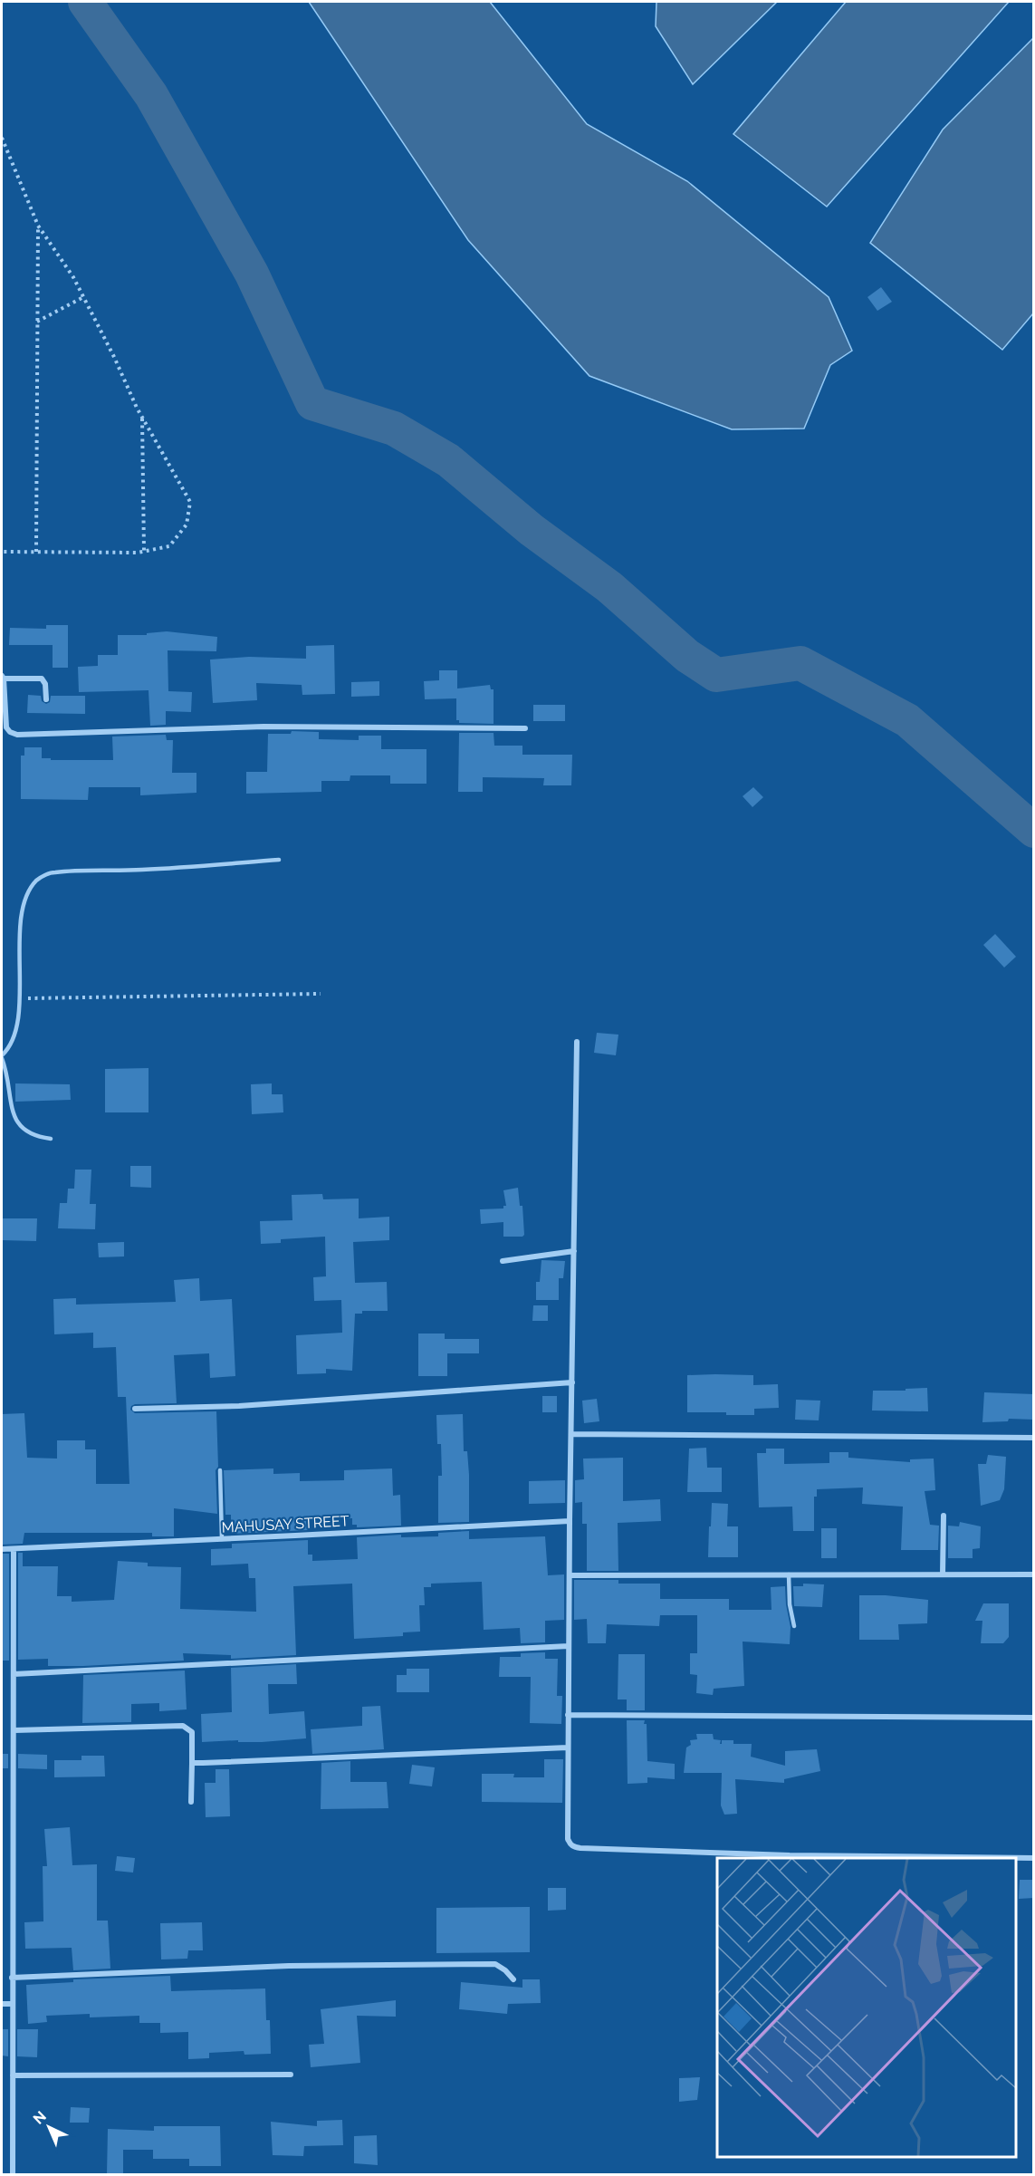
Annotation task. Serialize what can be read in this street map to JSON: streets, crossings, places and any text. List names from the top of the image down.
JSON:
{
  "streets": {
    "street": ["MAHUSAY STREET"]
  },
  "north": "top left"
}
